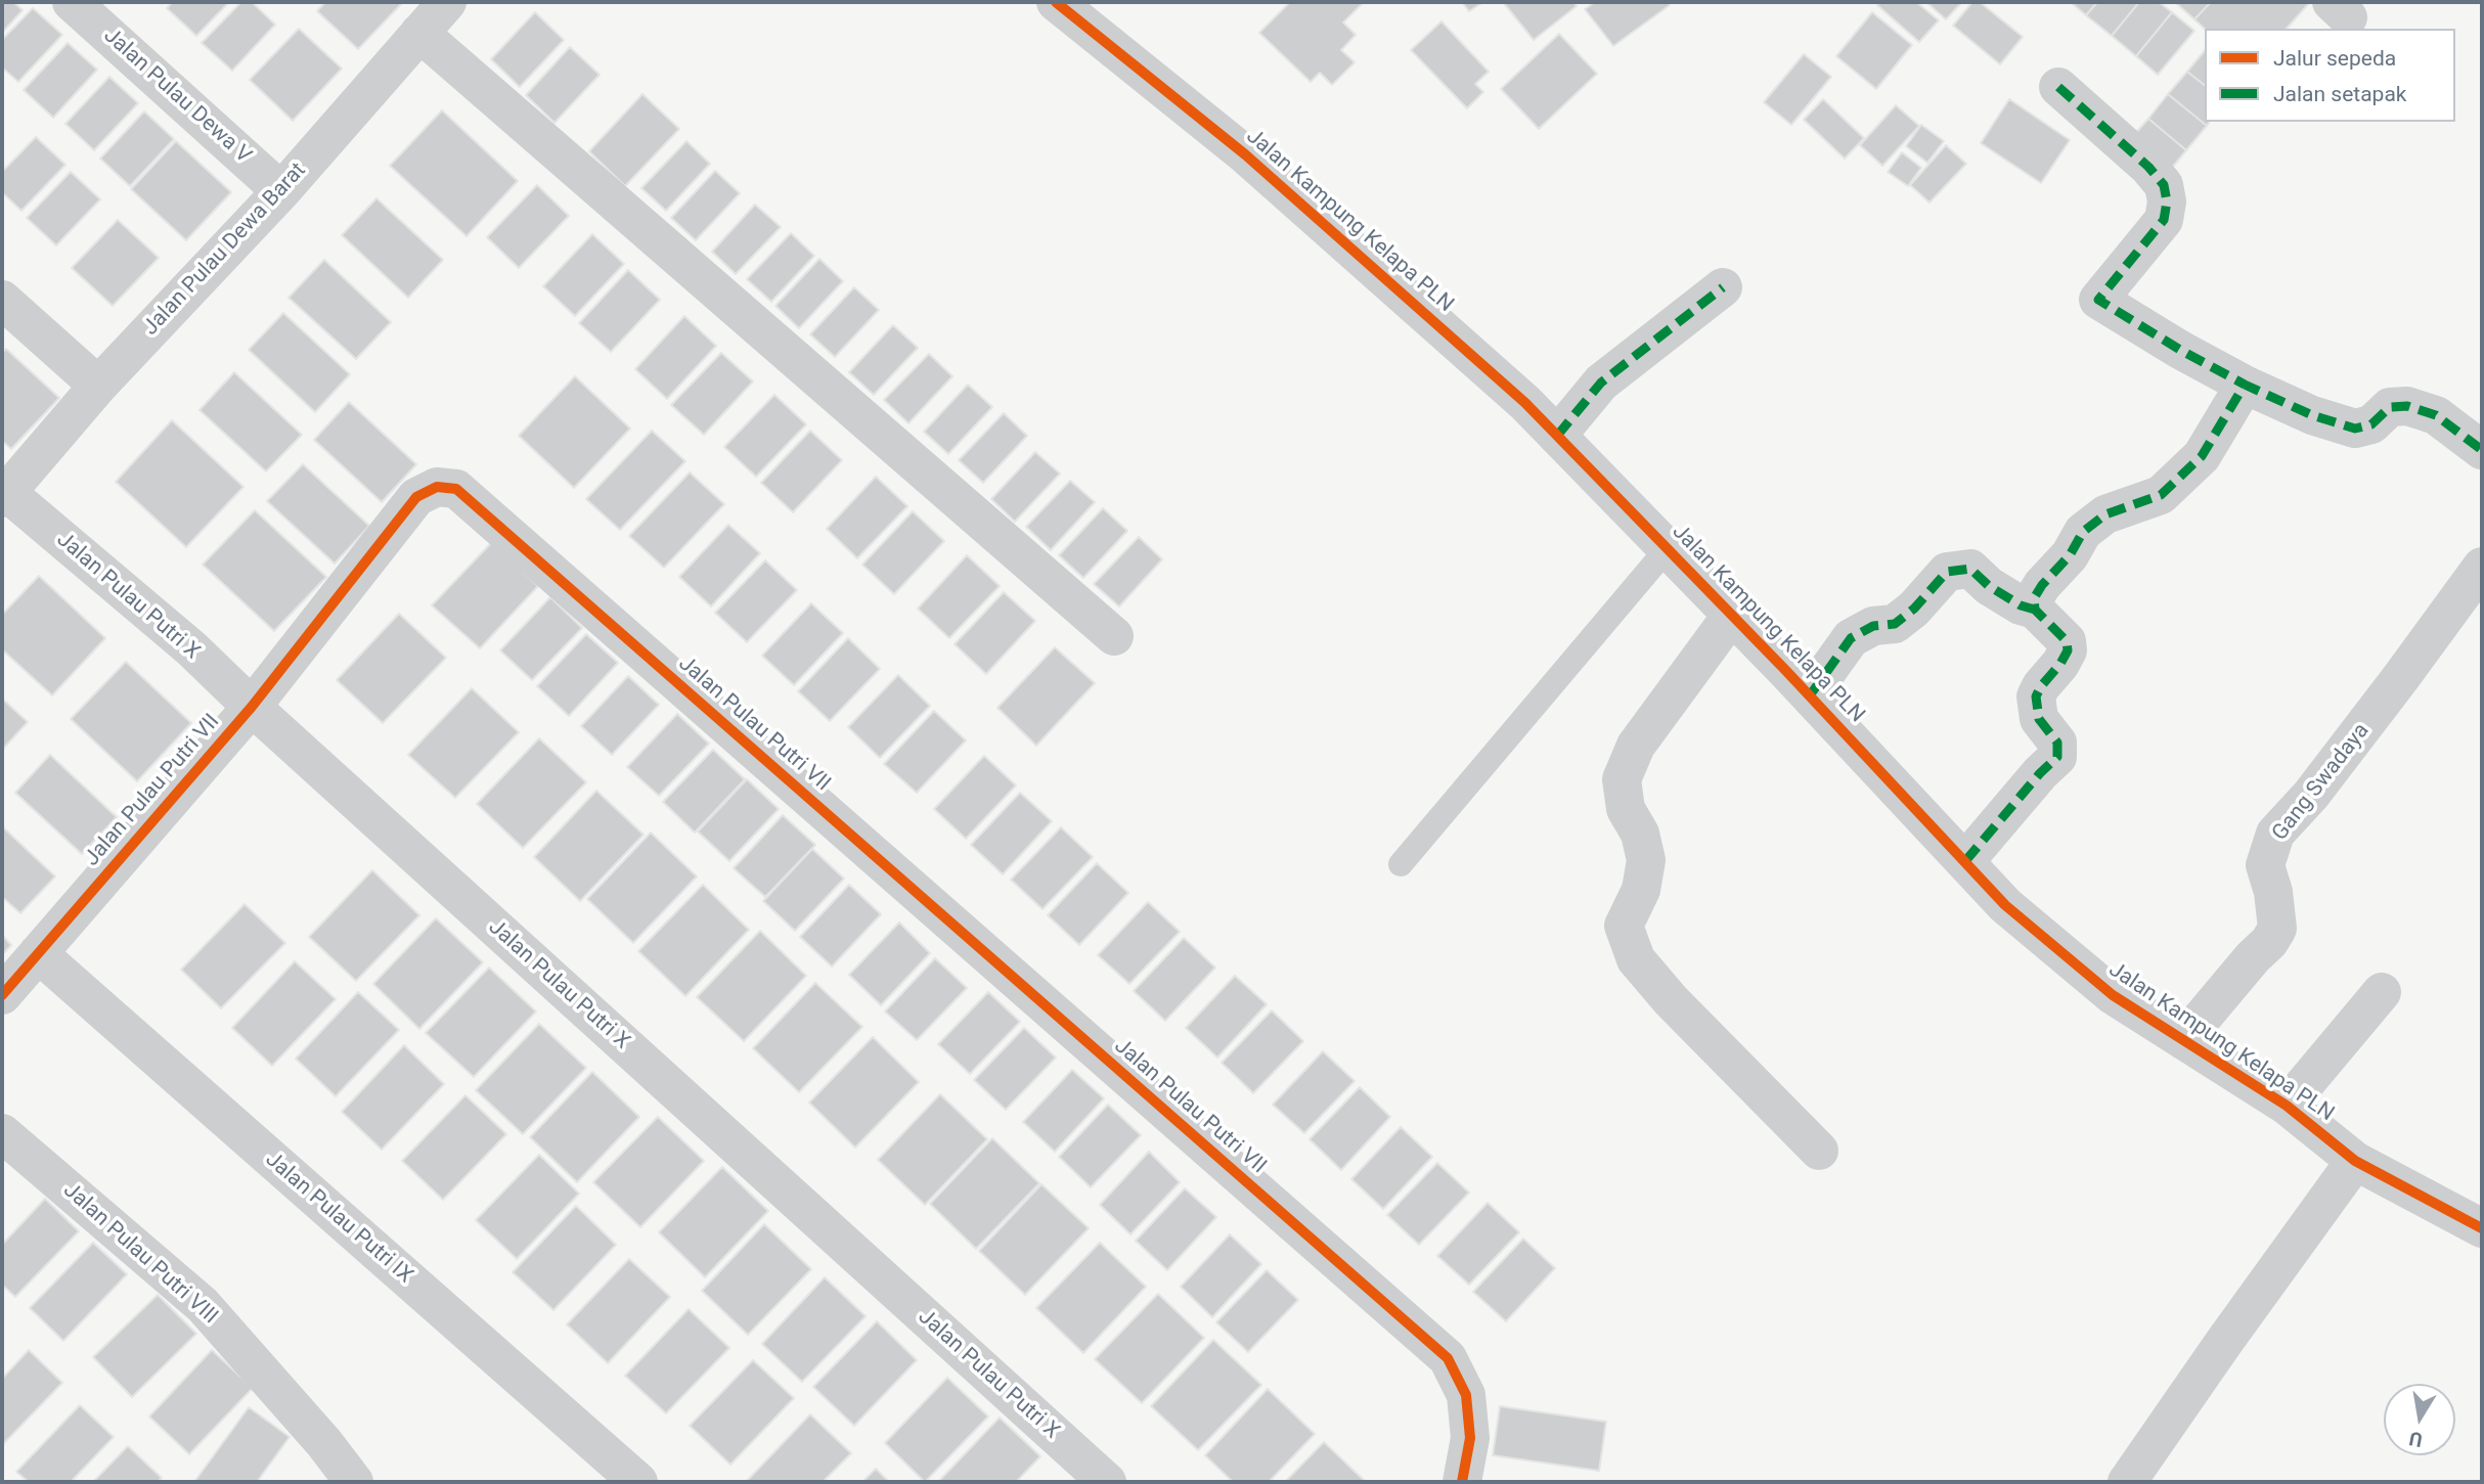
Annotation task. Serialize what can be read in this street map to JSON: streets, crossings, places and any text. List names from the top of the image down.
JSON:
{
  "streets": {
    "street": [
      "Jalan Pulau Dewa V",
      "Jalan Kampung Kelapa PLN",
      "Jalan Pulau Dewa Barat",
      "Jalan Pulau Putri X",
      "Jalan Pulau Putri VII",
      "Gang Swadaya",
      "Jalan Pulau Putri IX",
      "Jalan Pulau Putri VIII"
    ]
  },
  "crossings": [
    ["Jalan Pulau Dewa V", "Jalan Pulau Dewa Barat"],
    ["Jalan Kampung Kelapa PLN", "Gang Swadaya"],
    ["Jalan Pulau Dewa Barat", "Jalan Pulau Putri X"],
    ["Jalan Pulau Putri X", "Jalan Pulau Putri VII"],
    ["Jalan Pulau Putri VII", "Jalan Pulau Putri IX"]
  ],
  "legend": ["Jalur sepeda", "Jalan setapak"],
  "north": "bottom"
}
